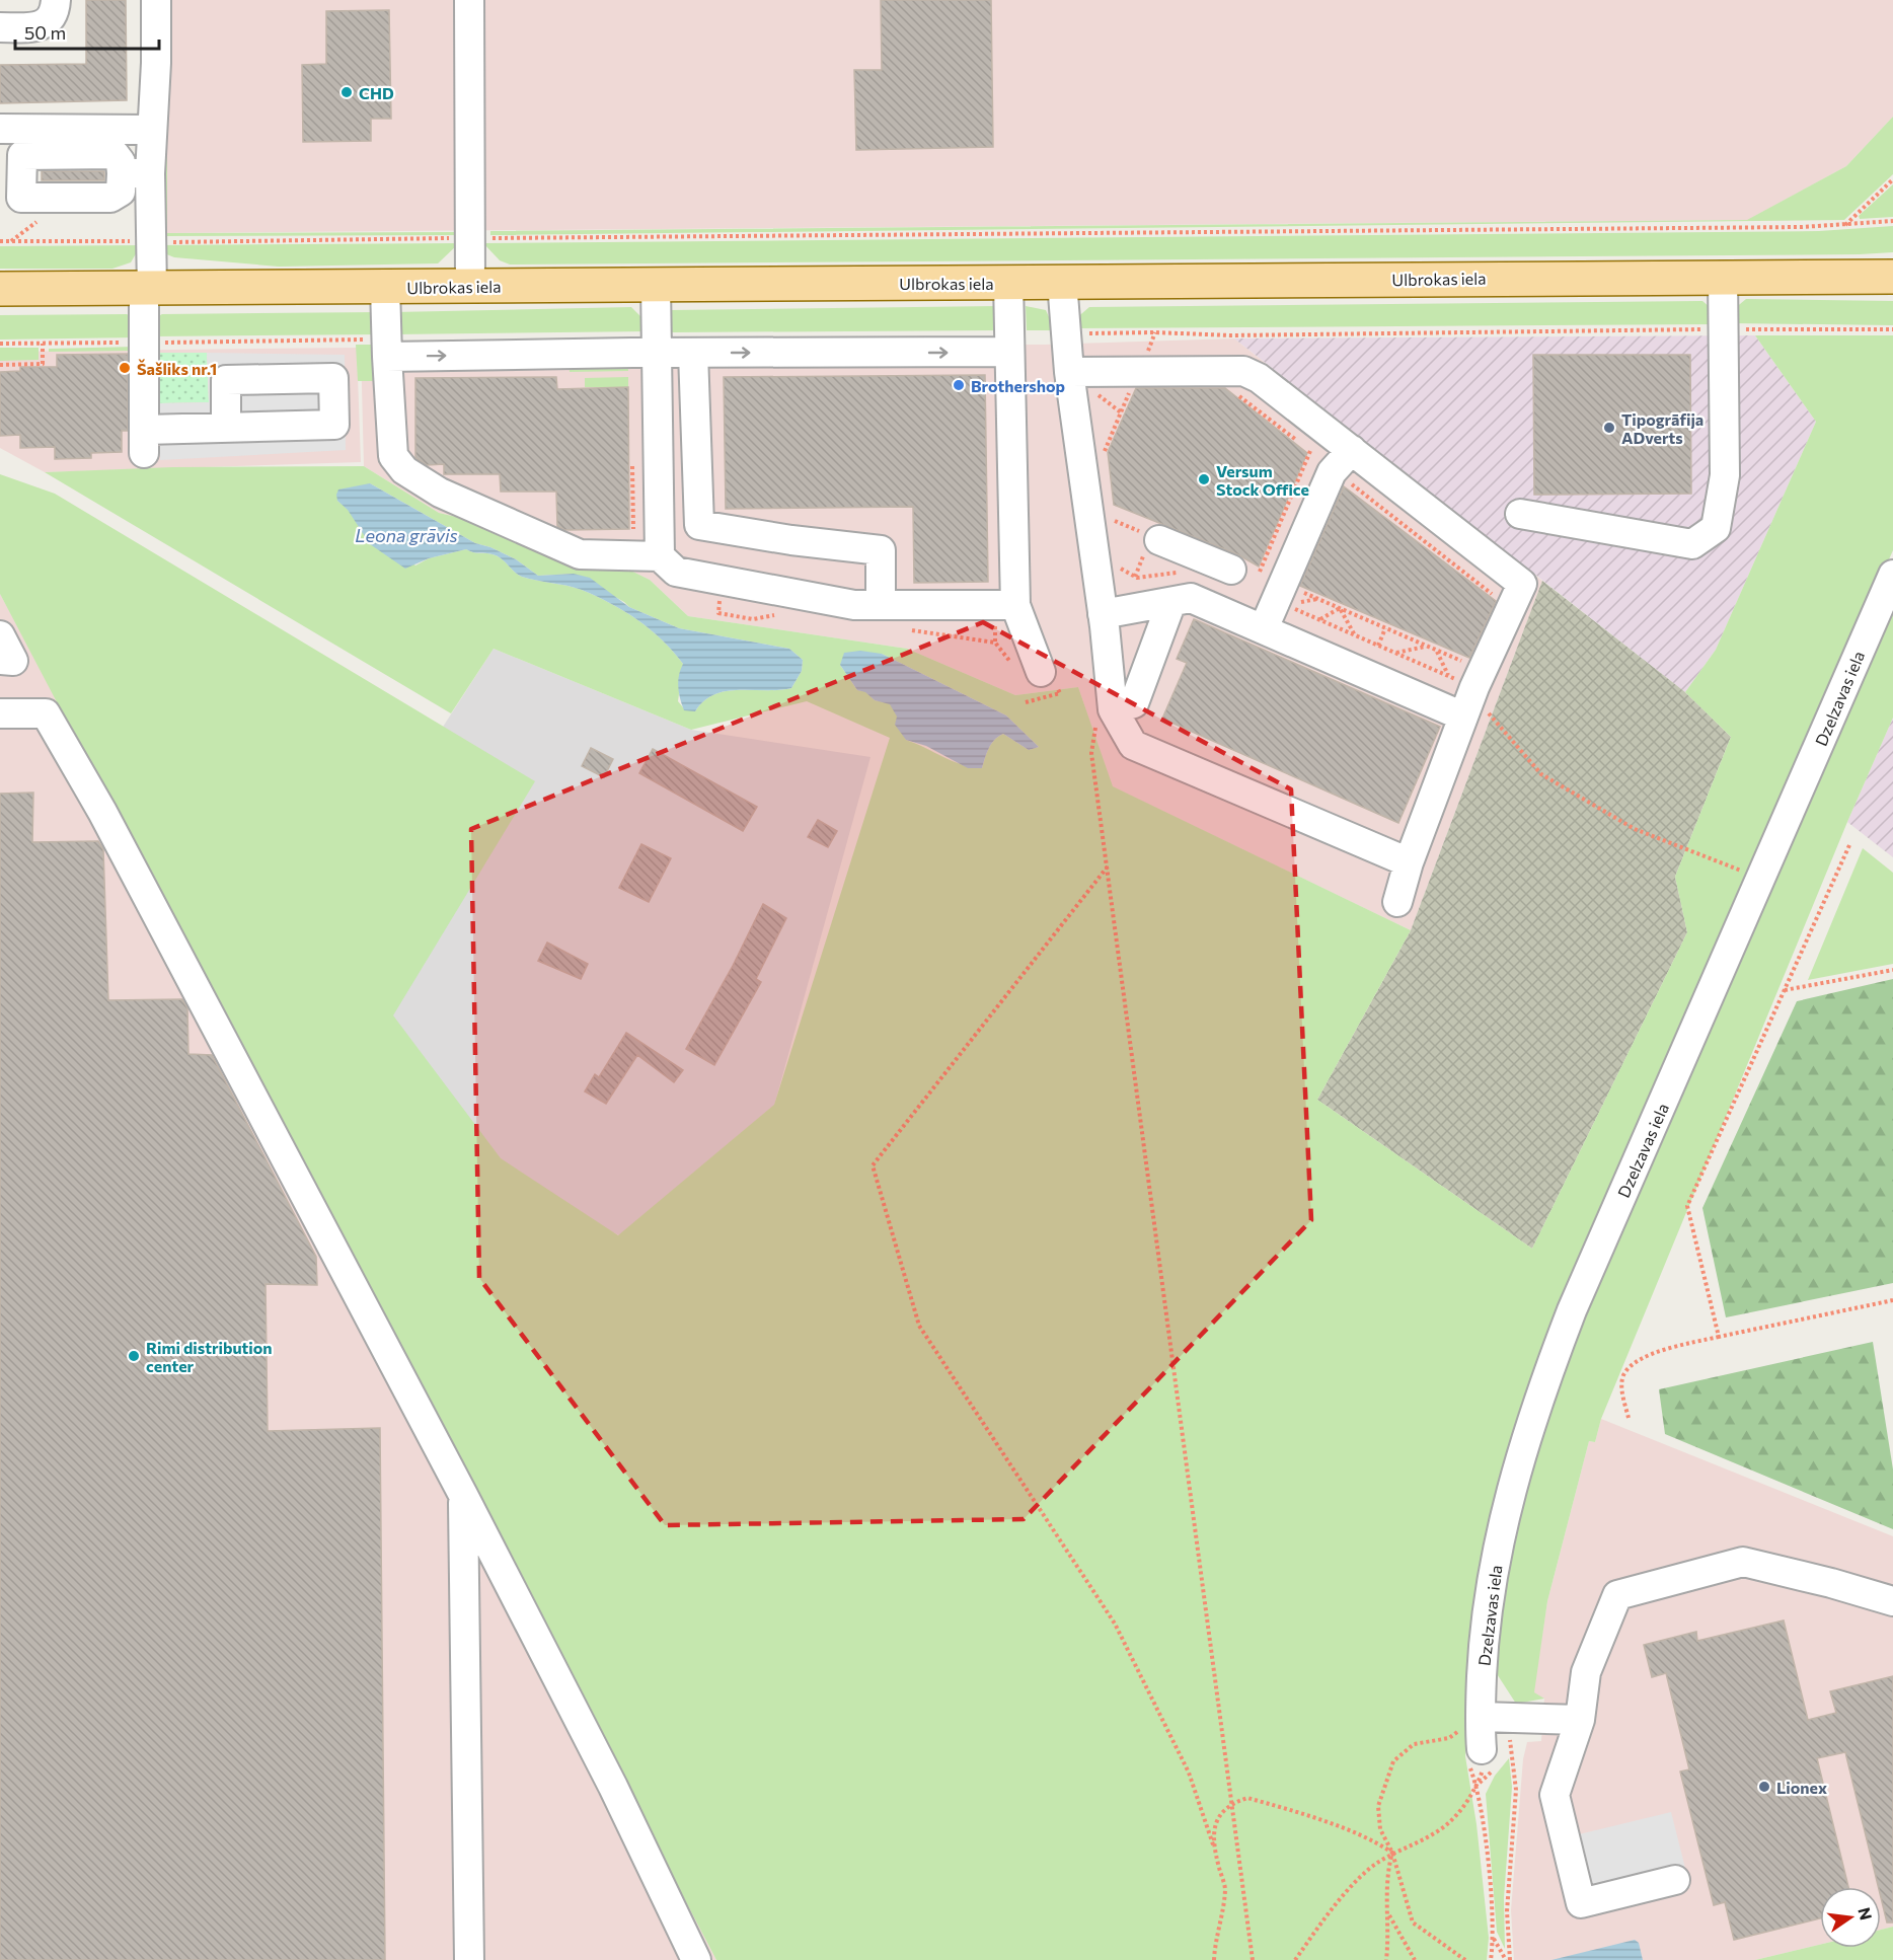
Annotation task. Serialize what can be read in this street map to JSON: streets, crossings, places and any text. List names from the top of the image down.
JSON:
{
  "streets": {
    "main road": ["Ulbrokas iela"],
    "street": ["Dzelzavas iela"]
  },
  "water": ["Leona grāvis"],
  "places": [
    "CHD",
    "Šašliks nr.1",
    "Brothershop",
    "Tipogrāfija ADverts",
    "Versum Stock Office",
    "Rimi distribution center",
    "Lionex"
  ],
  "scale_bar": "50 m",
  "north": "right"
}
